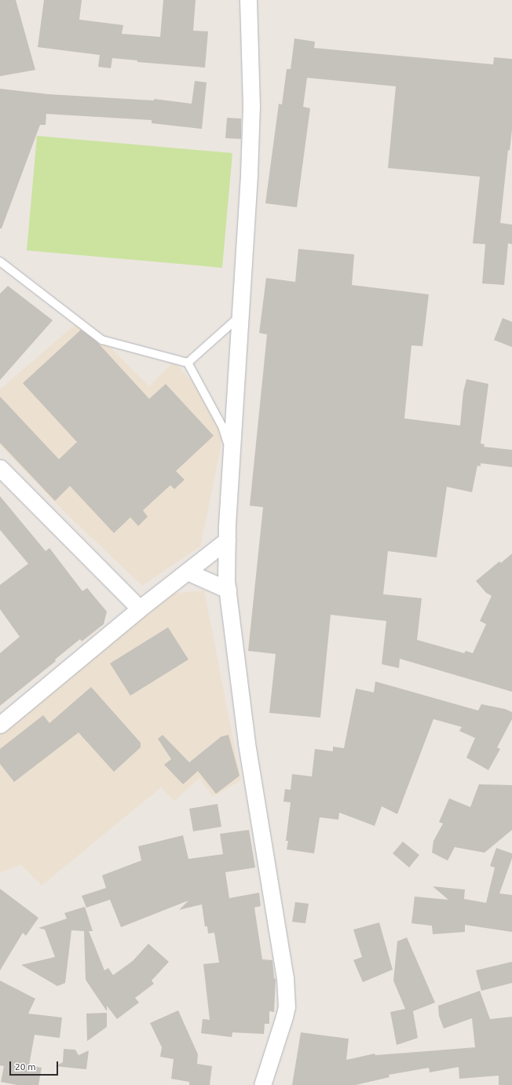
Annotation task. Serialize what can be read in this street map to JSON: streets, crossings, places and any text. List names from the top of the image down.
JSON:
{
  "scale_bar": "20 m"
}
